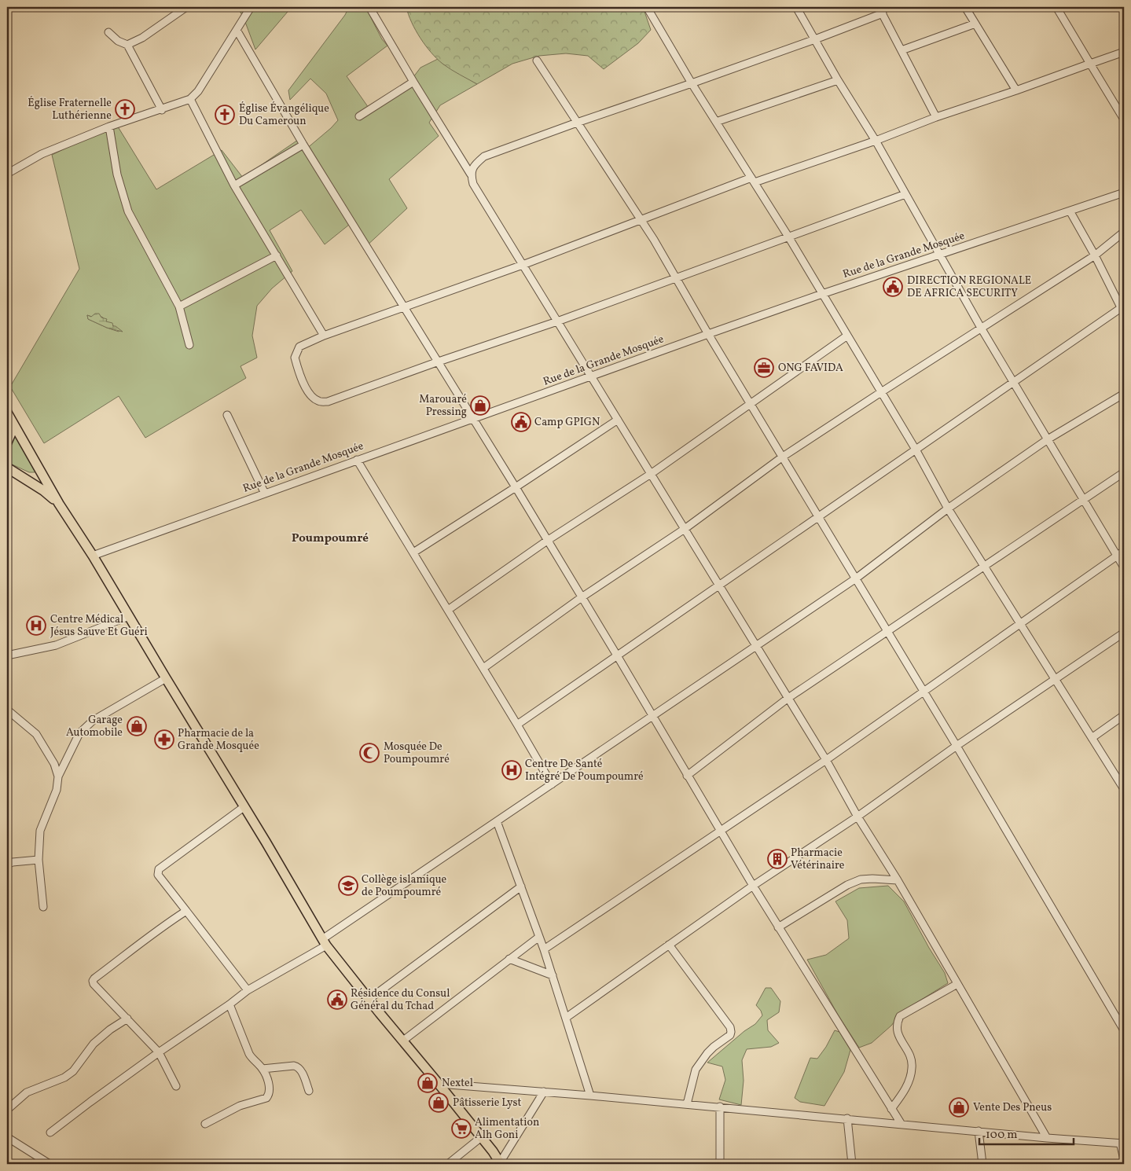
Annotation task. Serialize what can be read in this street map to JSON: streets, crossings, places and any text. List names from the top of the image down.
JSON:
{
  "streets": {
    "street": ["Rue de la Grande Mosquée"]
  },
  "districts": ["Poumpoumré"],
  "places": {
    "church": ["Église Fraternelle Luthérienne", "Église Évangélique Du Cameroun"],
    "public building": ["DIRECTION REGIONALE DE AFRICA SECURITY", "Camp GPIGN", "Résidence du Consul Général du Tchad"],
    "office": ["ONG FAVIDA"],
    "shop": [
      "Marouaré Pressing",
      "Garage Automobile",
      "Nextel",
      "Pâtisserie Lyst",
      "Vente Des Pneus"
    ],
    "hospital": ["Centre Médical Jésus Sauve Et Guéri", "Centre De Santé Intégré De Poumpoumré"],
    "pharmacy": ["Pharmacie de la Grande Mosquée"],
    "mosque": ["Mosquée De Poumpoumré"],
    "building": ["Pharmacie Vétérinaire"],
    "school or university": ["Collège islamique de Poumpoumré"],
    "supermarket": ["Alimentation Alh Goni"]
  },
  "scale_bar": "100 m"
}
